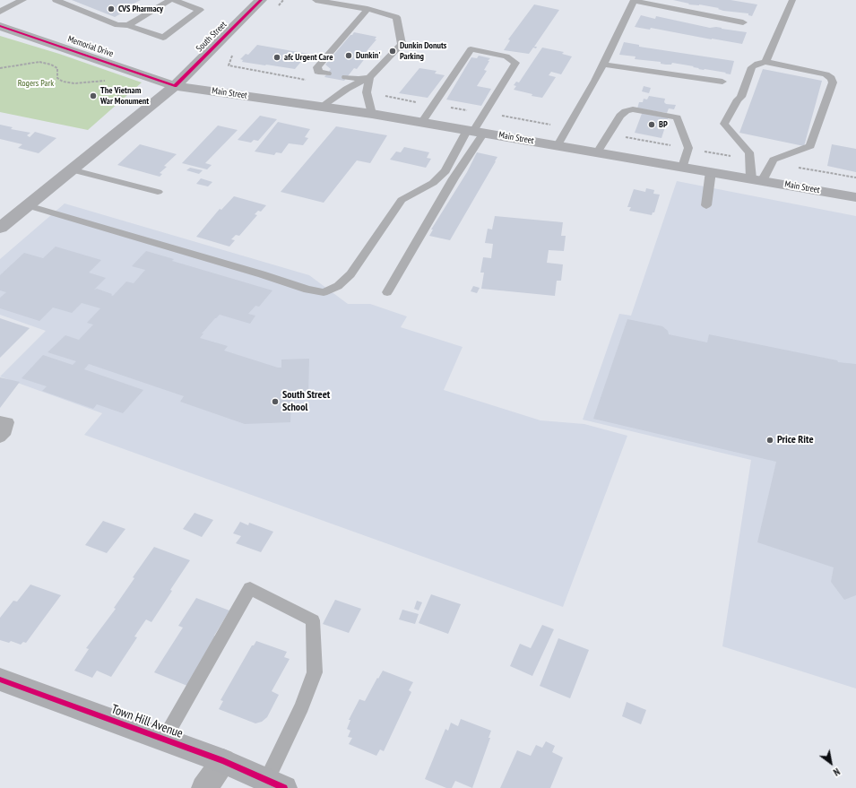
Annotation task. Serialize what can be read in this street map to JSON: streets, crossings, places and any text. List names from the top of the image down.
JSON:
{
  "streets": {
    "main road": ["South Street", "Main Street", "Town Hill Avenue"],
    "street": ["Memorial Drive"]
  },
  "crossings": [
    ["South Street", "Memorial Drive"],
    ["South Street", "Main Street"],
    ["Memorial Drive", "Main Street"]
  ],
  "parks": ["Rogers Park"],
  "places": [
    "CVS Pharmacy",
    "Dunkin Donuts Parking",
    "Dunkin'",
    "afc Urgent Care",
    "The Vietnam War Monument",
    "BP",
    "South Street School",
    "Price Rite"
  ],
  "north": "bottom right"
}
